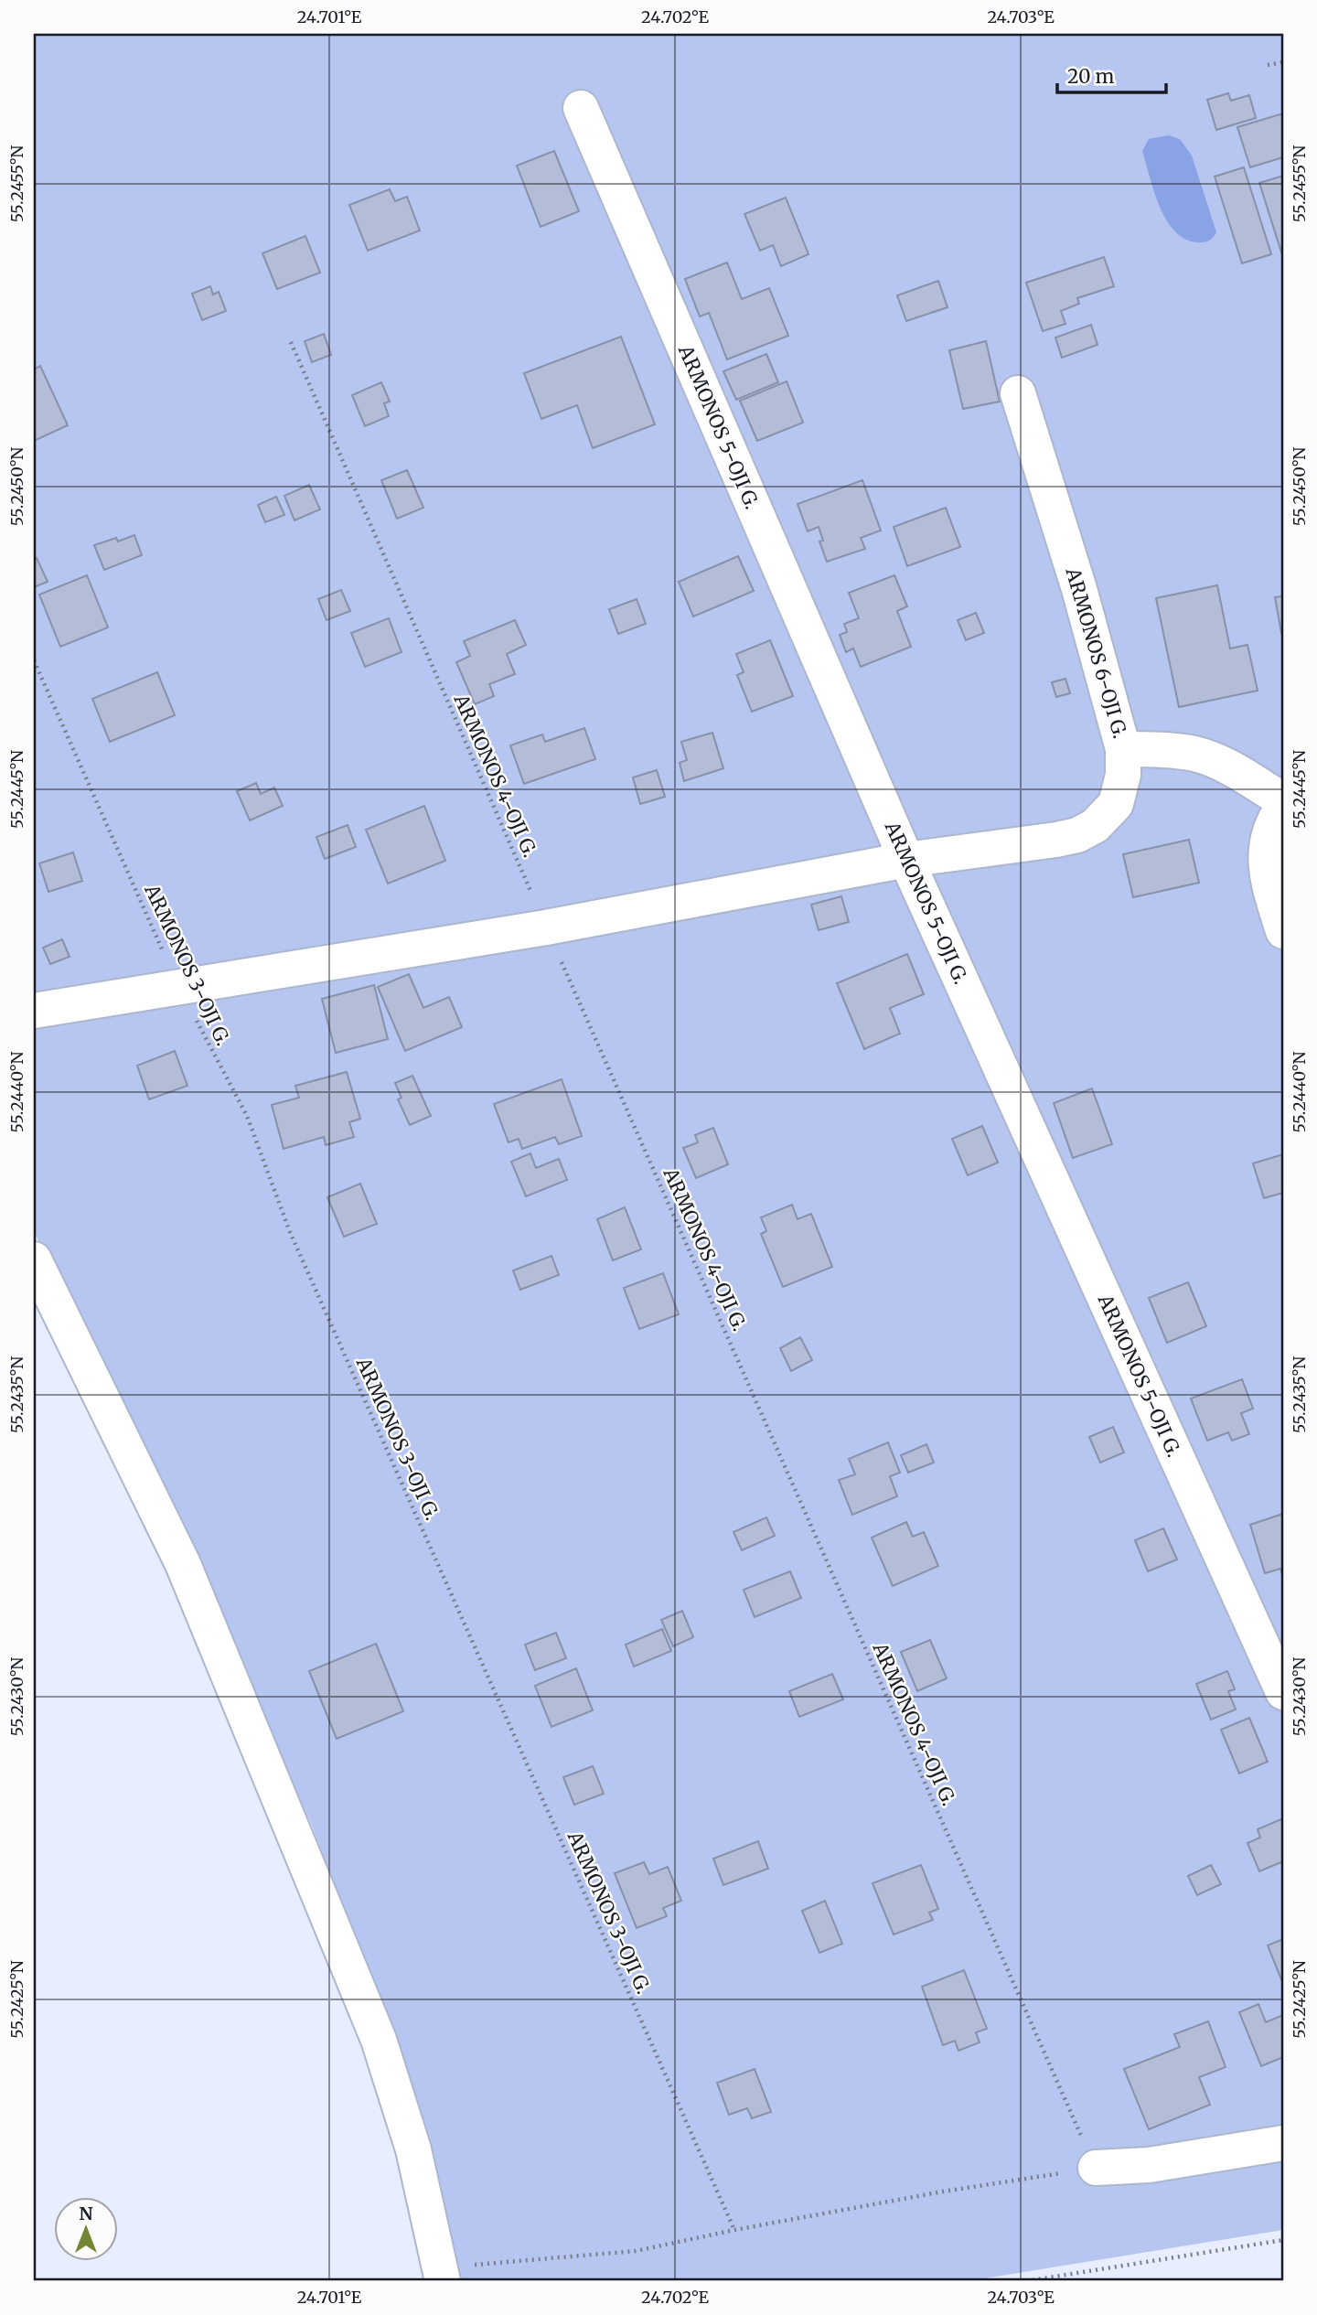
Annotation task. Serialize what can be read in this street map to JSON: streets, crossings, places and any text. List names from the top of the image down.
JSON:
{
  "streets": {
    "street": ["ARMONOS 5-OJI G.", "ARMONOS 6-OJI G."],
    "path": ["ARMONOS 4-OJI G.", "ARMONOS 3-OJI G."]
  },
  "scale_bar": "20 m",
  "north": "top",
  "coordinates": [
    "24.701°E",
    "24.702°E",
    "24.703°E",
    "55.2455°N",
    "55.2450°N",
    "55.2445°N",
    "55.2440°N",
    "55.2435°N",
    "55.2430°N",
    "55.2425°N"
  ]
}
